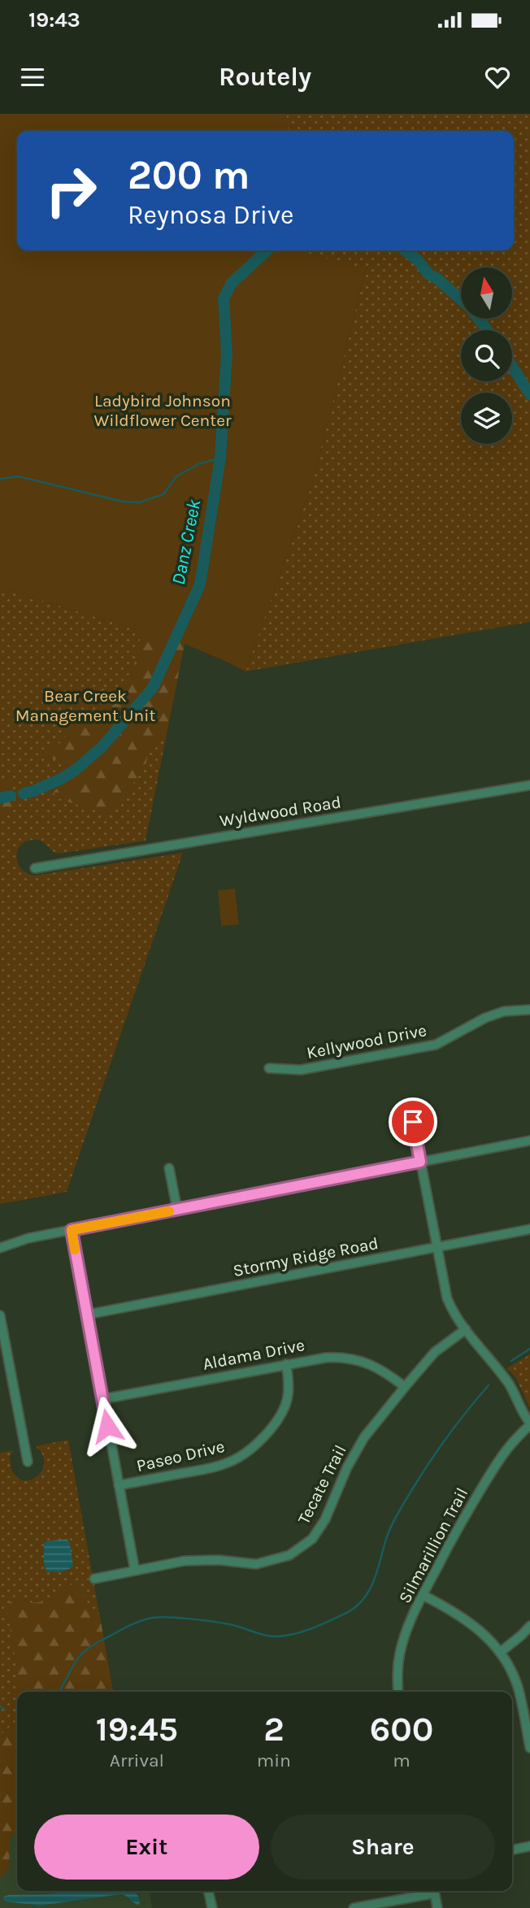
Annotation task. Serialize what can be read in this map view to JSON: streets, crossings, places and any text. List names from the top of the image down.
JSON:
{
  "streets": {
    "street": [
      "Wyldwood Road",
      "Kellywood Drive",
      "Stormy Ridge Road",
      "Aldama Drive",
      "Paseo Drive",
      "Tecate Trail",
      "Silmarillion Trail"
    ]
  },
  "crossings": [
    ["Aldama Drive", "Paseo Drive"],
    ["Aldama Drive", "Tecate Trail"]
  ],
  "water": ["Danz Creek"],
  "parks": ["Ladybird Johnson Wildflower Center", "Bear Creek Management Unit"],
  "north": "top",
  "page": {
    "status": "19:43",
    "header": "Routely",
    "turn": ["200 m", "Reynosa Drive"],
    "eta": [
      "19:45",
      "Arrival",
      "2",
      "min",
      "600",
      "m"
    ],
    "buttons": ["Exit", "Share"]
  }
}
